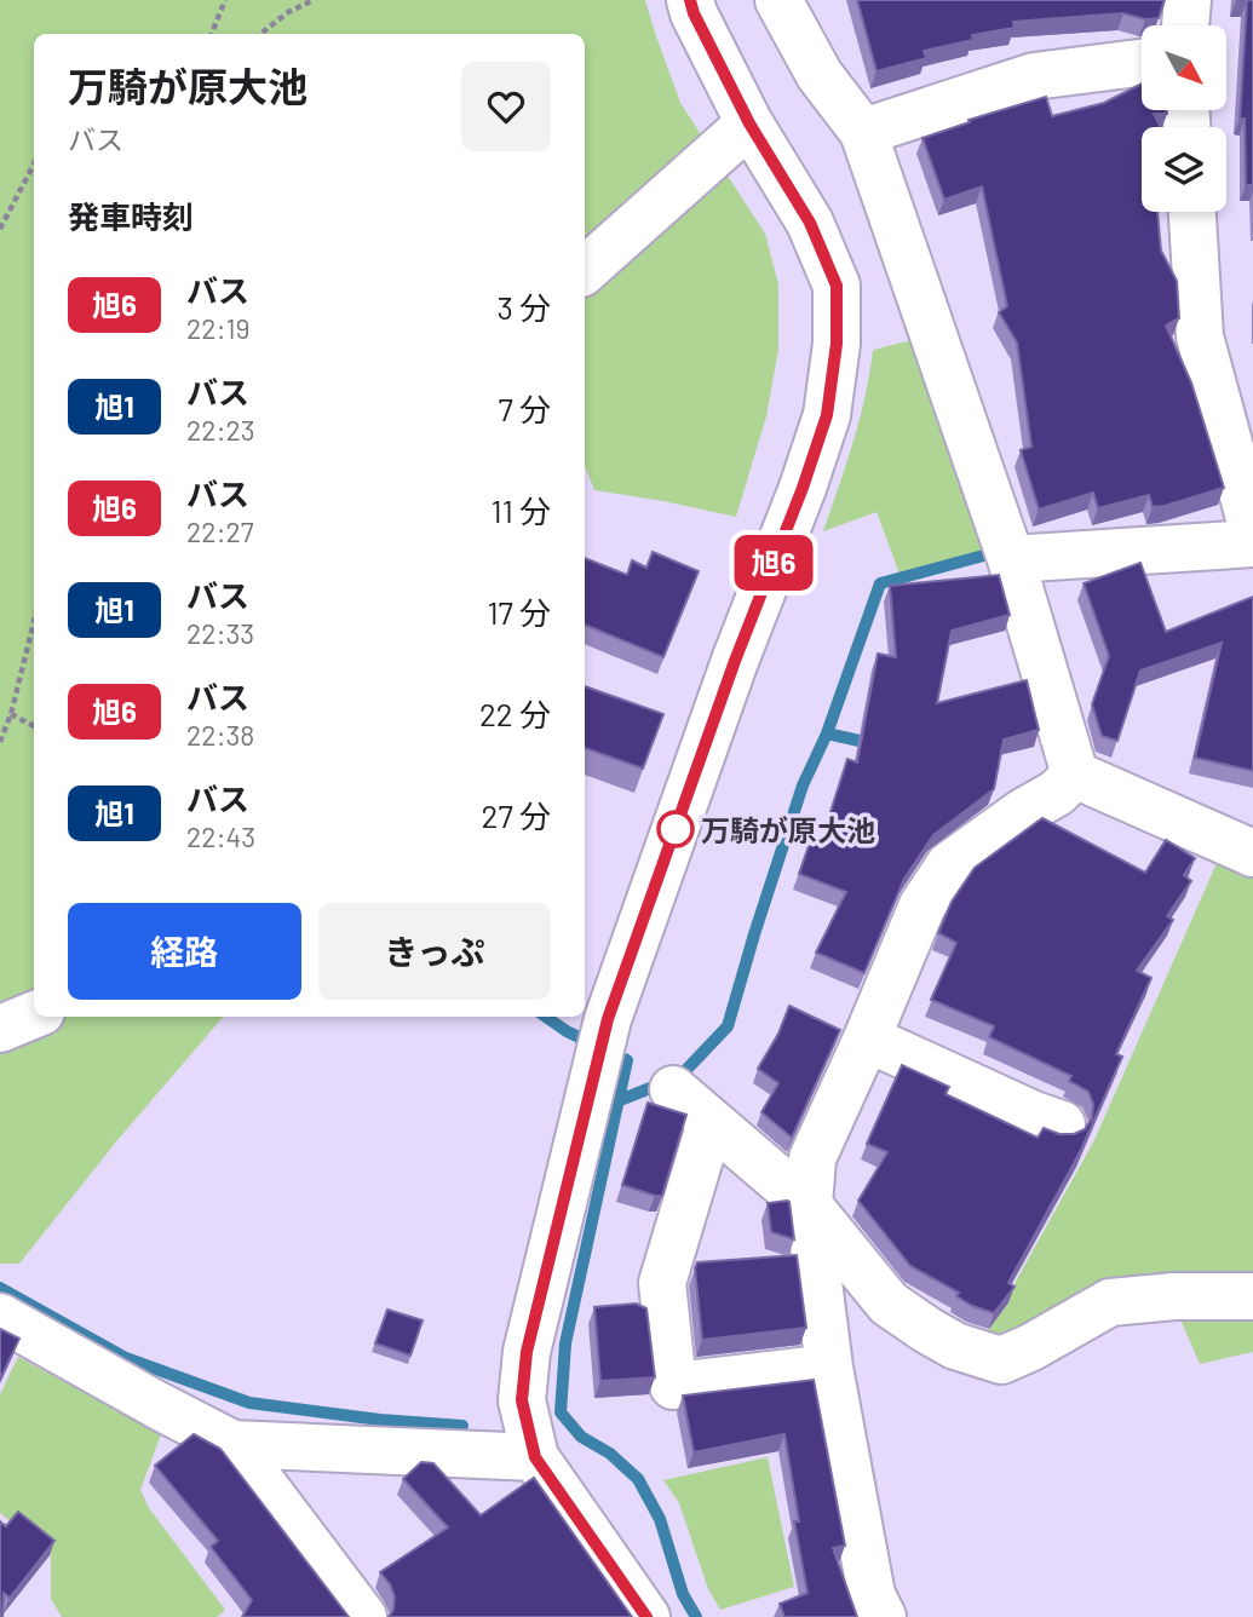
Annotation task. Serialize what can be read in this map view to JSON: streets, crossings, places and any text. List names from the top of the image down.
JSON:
{
  "places": ["万騎が原大池"],
  "lines": ["bus line 旭6"],
  "north": "bottom right",
  "page": {
    "on_map": "旭6",
    "heading": [
      ["万騎が原大池", "バス"],
      "発車時刻"
    ],
    "list": [
      {
        "mark": "旭6",
        "name": "バス",
        "note": "22:19",
        "value": "3 分"
      },
      {
        "mark": "旭1",
        "name": "バス",
        "note": "22:23",
        "value": "7 分"
      },
      {
        "mark": "旭6",
        "name": "バス",
        "note": "22:27",
        "value": "11 分"
      },
      {
        "mark": "旭1",
        "name": "バス",
        "note": "22:33",
        "value": "17 分"
      },
      {
        "mark": "旭6",
        "name": "バス",
        "note": "22:38",
        "value": "22 分"
      },
      {
        "mark": "旭1",
        "name": "バス",
        "note": "22:43",
        "value": "27 分"
      }
    ],
    "buttons": ["経路", "きっぷ"]
  }
}
